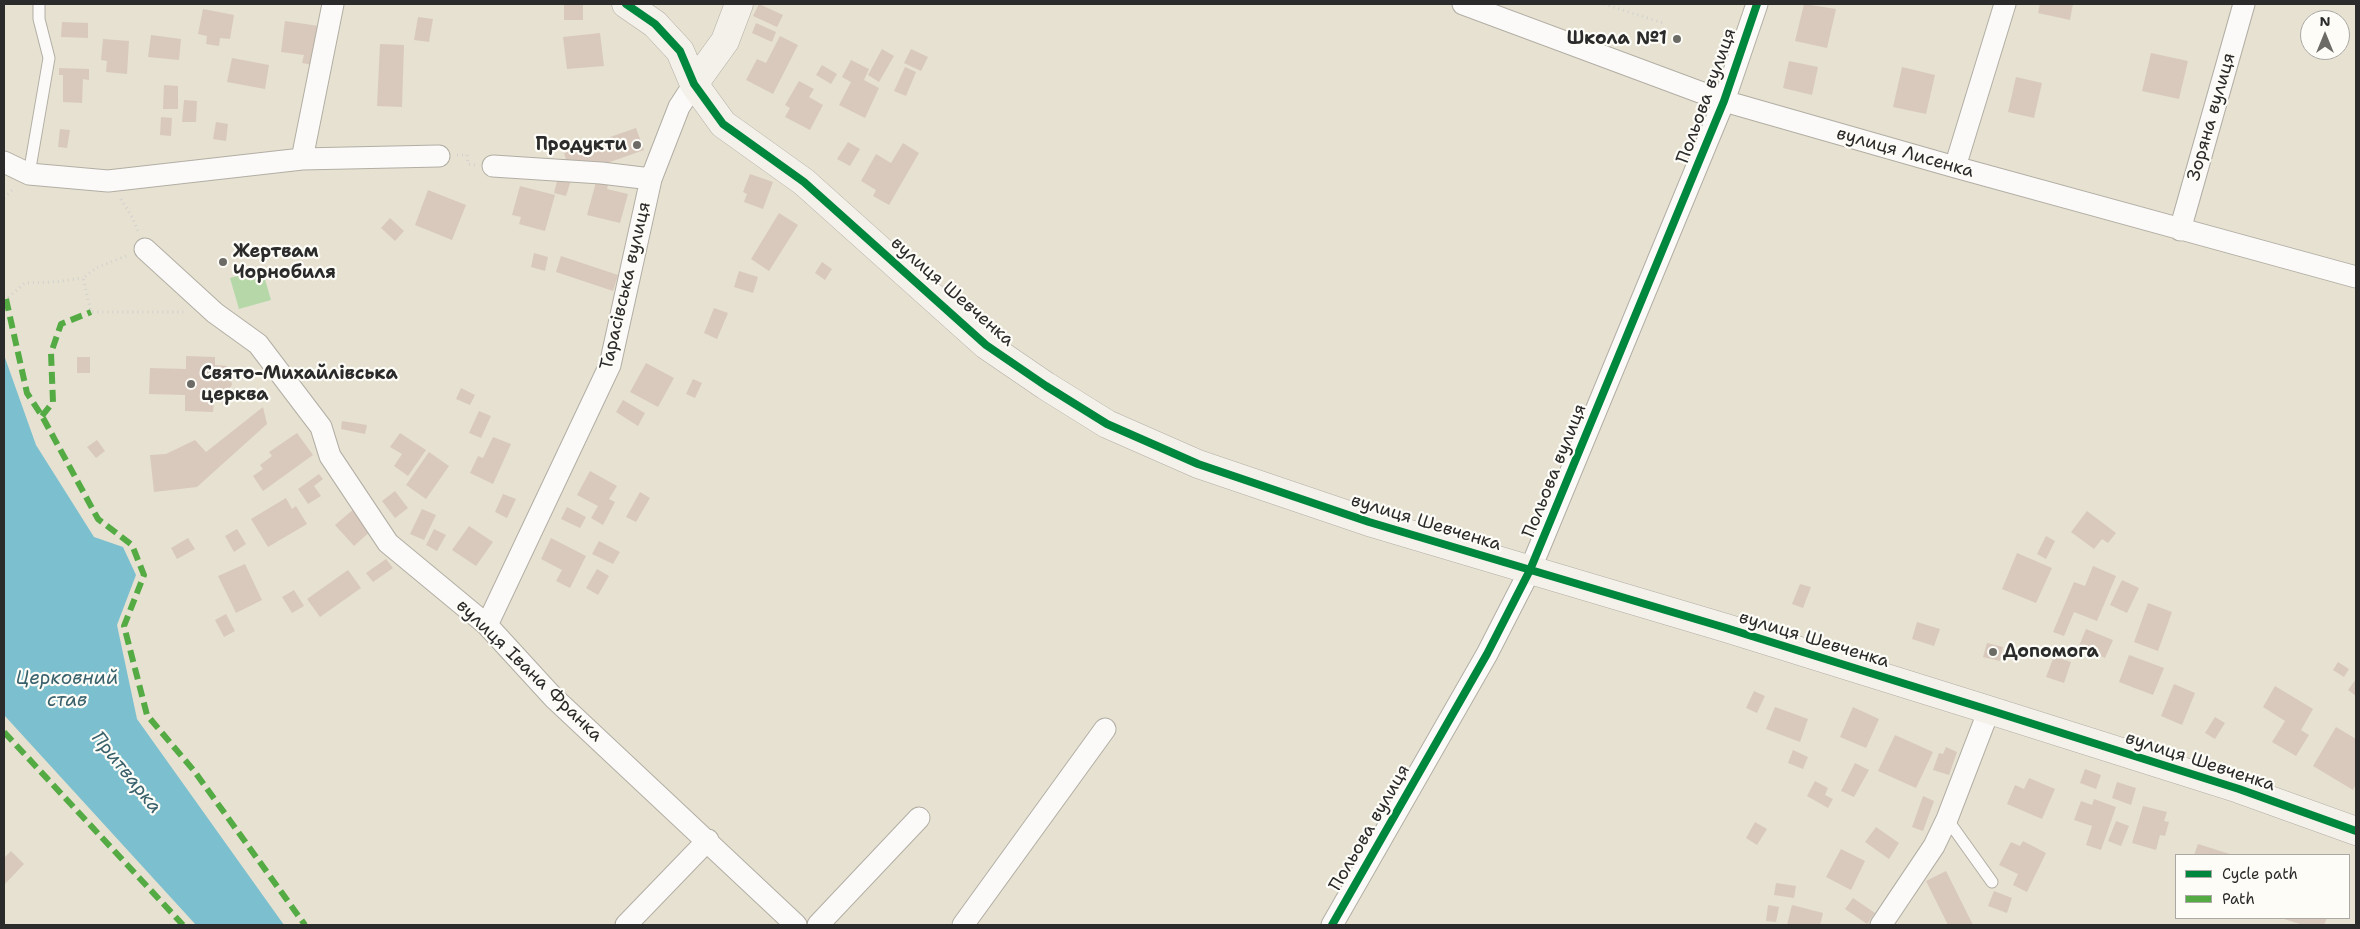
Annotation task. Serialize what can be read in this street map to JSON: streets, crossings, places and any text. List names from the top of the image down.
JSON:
{
  "streets": {
    "street": [
      "Польова вулиця",
      "Зоряна вулиця",
      "вулиця Лисенка",
      "Тарасівська вулиця",
      "вулиця Шевченка",
      "вулиця Івана Франка"
    ]
  },
  "crossings": [
    ["Польова вулиця", "вулиця Лисенка"],
    ["Польова вулиця", "вулиця Шевченка"],
    ["Зоряна вулиця", "вулиця Лисенка"],
    ["Тарасівська вулиця", "вулиця Шевченка"],
    ["Тарасівська вулиця", "вулиця Івана Франка"]
  ],
  "water": ["Церковний став", "Притварка"],
  "places": [
    "Школа №1",
    "Продукти",
    "Жертвам Чорнобиля",
    "Свято-Михайлівська церква",
    "Допомога"
  ],
  "legend": ["Cycle path", "Path"],
  "north": "top"
}
